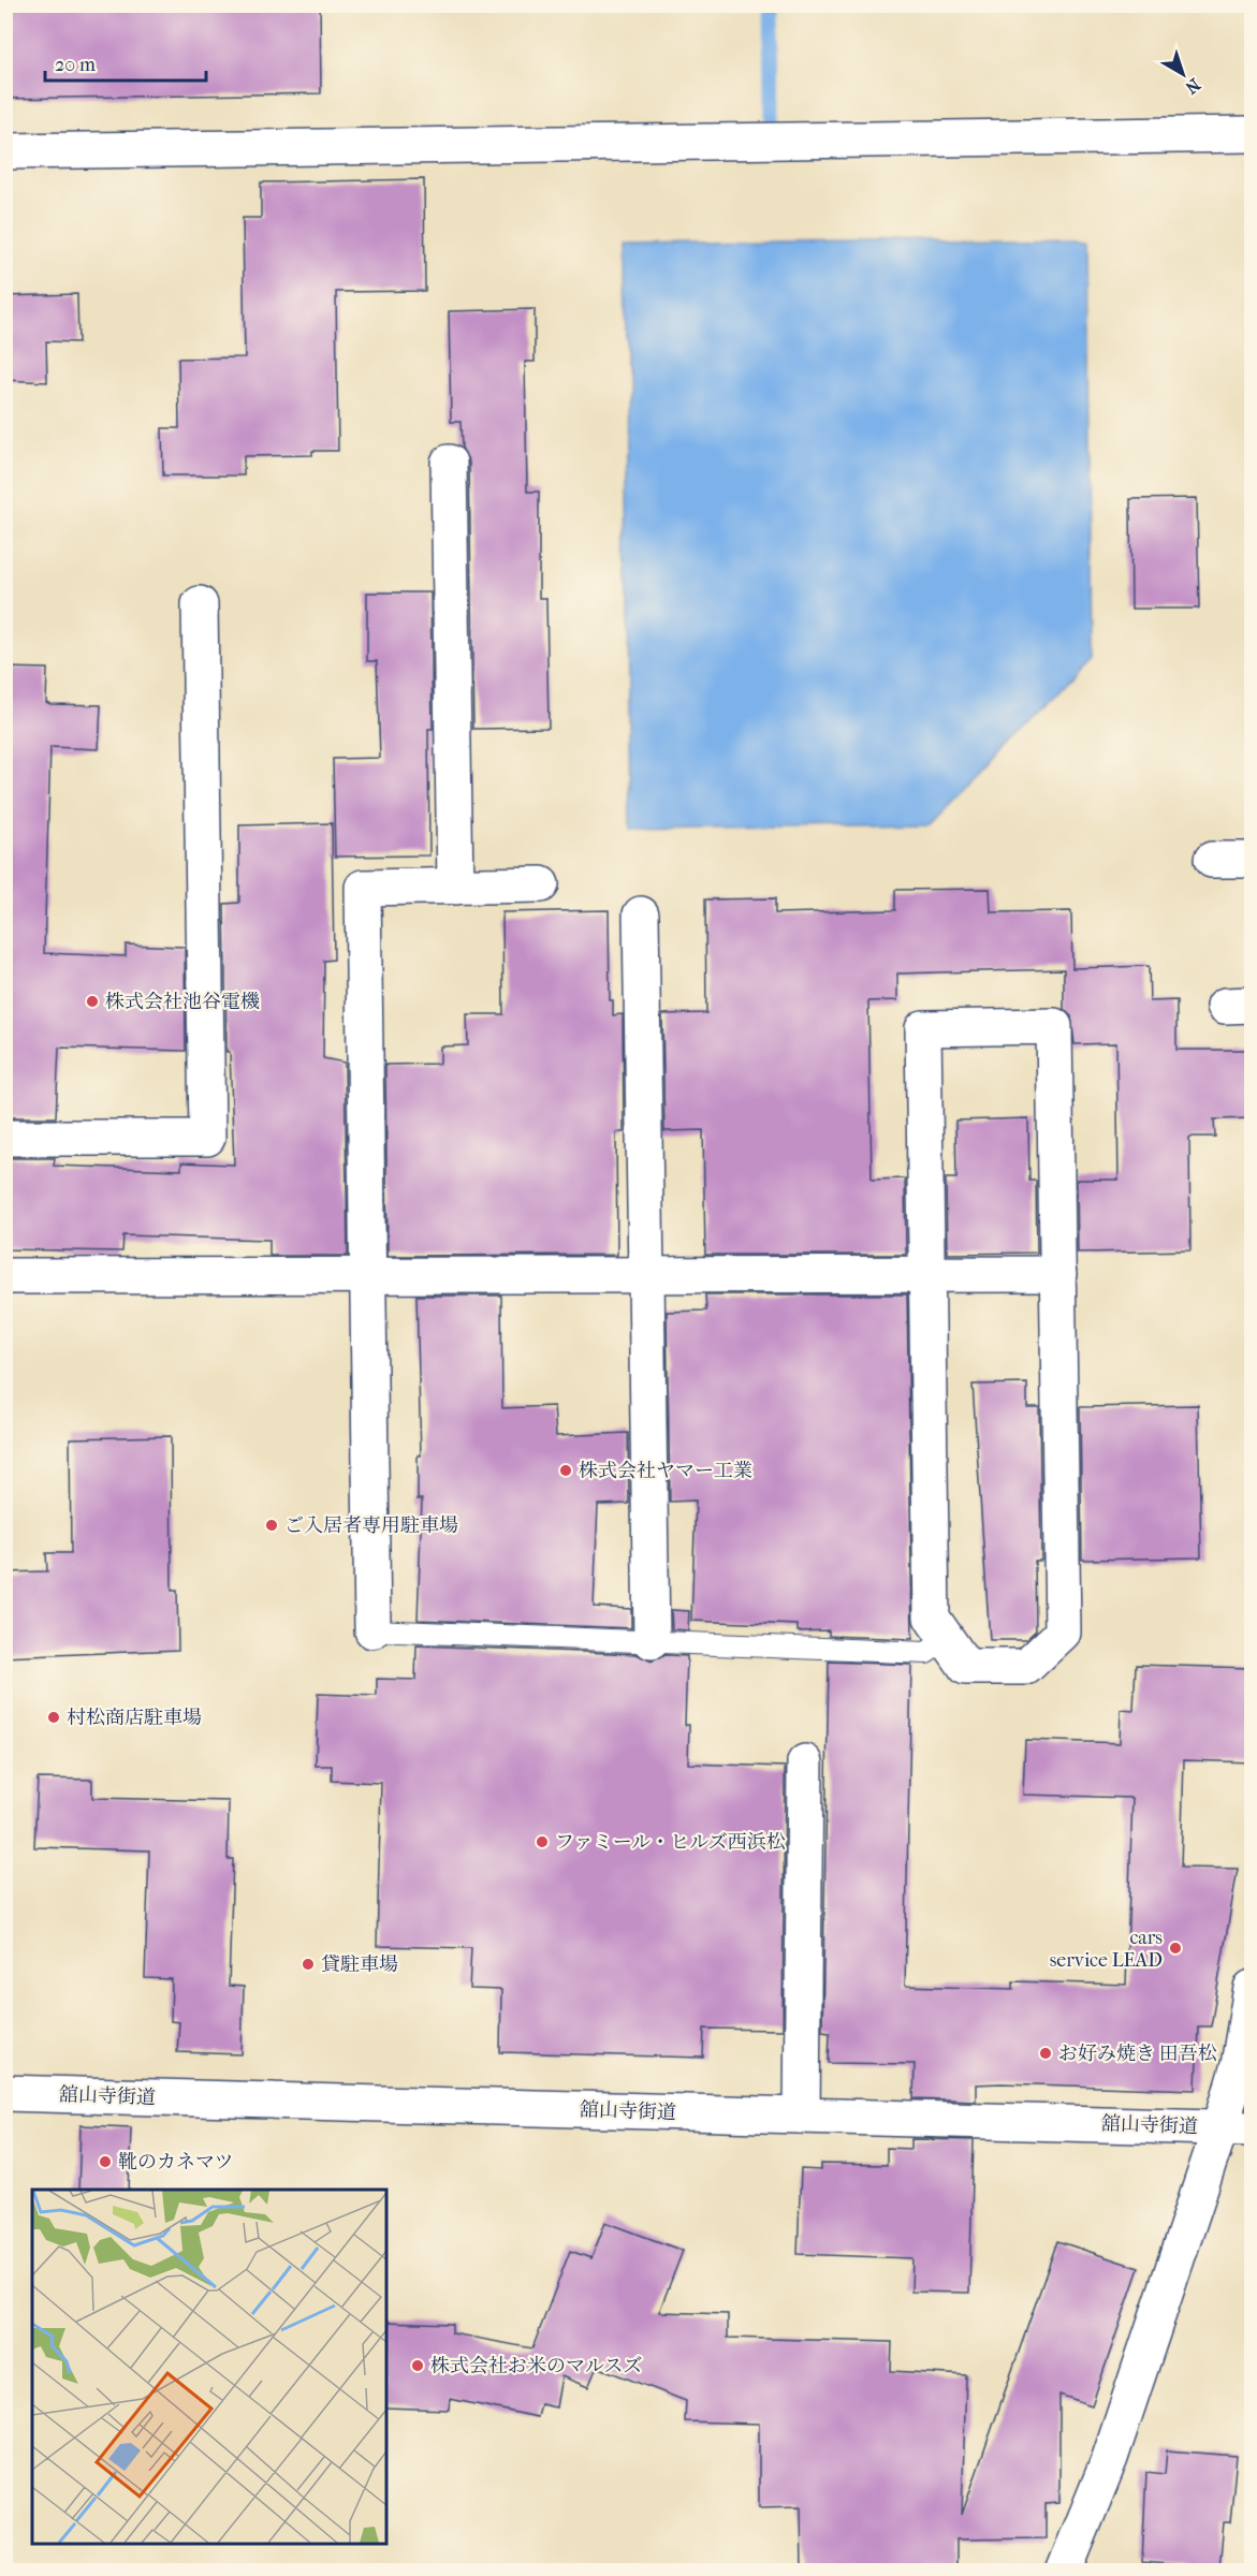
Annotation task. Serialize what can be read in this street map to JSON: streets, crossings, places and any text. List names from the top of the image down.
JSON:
{
  "streets": {
    "street": ["舘山寺街道"]
  },
  "places": [
    "株式会社池谷電機",
    "株式会社ヤマー工業",
    "ご入居者専用駐車場",
    "村松商店駐車場",
    "ファミール・ヒルズ西浜松",
    "cars service LEAD",
    "貸駐車場",
    "お好み焼き 田吾松",
    "靴のカネマツ",
    "株式会社お米のマルスズ"
  ],
  "scale_bar": "20 m",
  "north": "bottom right"
}
